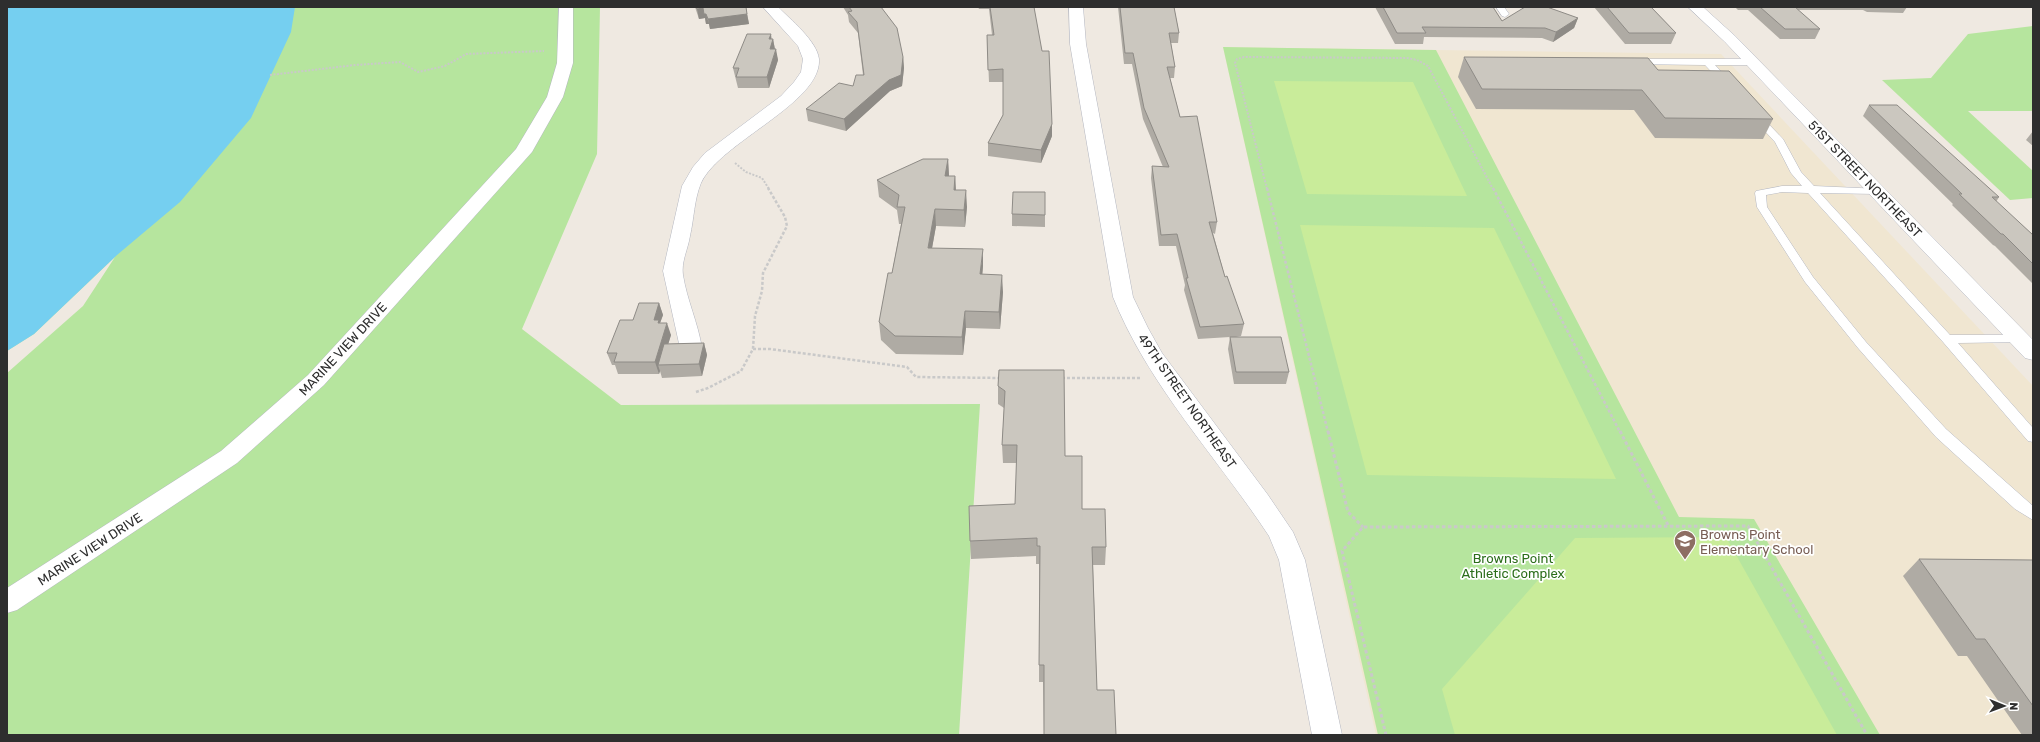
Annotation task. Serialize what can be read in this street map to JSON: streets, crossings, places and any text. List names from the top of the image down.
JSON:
{
  "streets": {
    "street": ["51ST STREET NORTHEAST", "MARINE VIEW DRIVE", "49TH STREET NORTHEAST"]
  },
  "parks": ["Browns Point Athletic Complex"],
  "places": {
    "school or university": ["Browns Point Elementary School"]
  },
  "north": "right"
}
